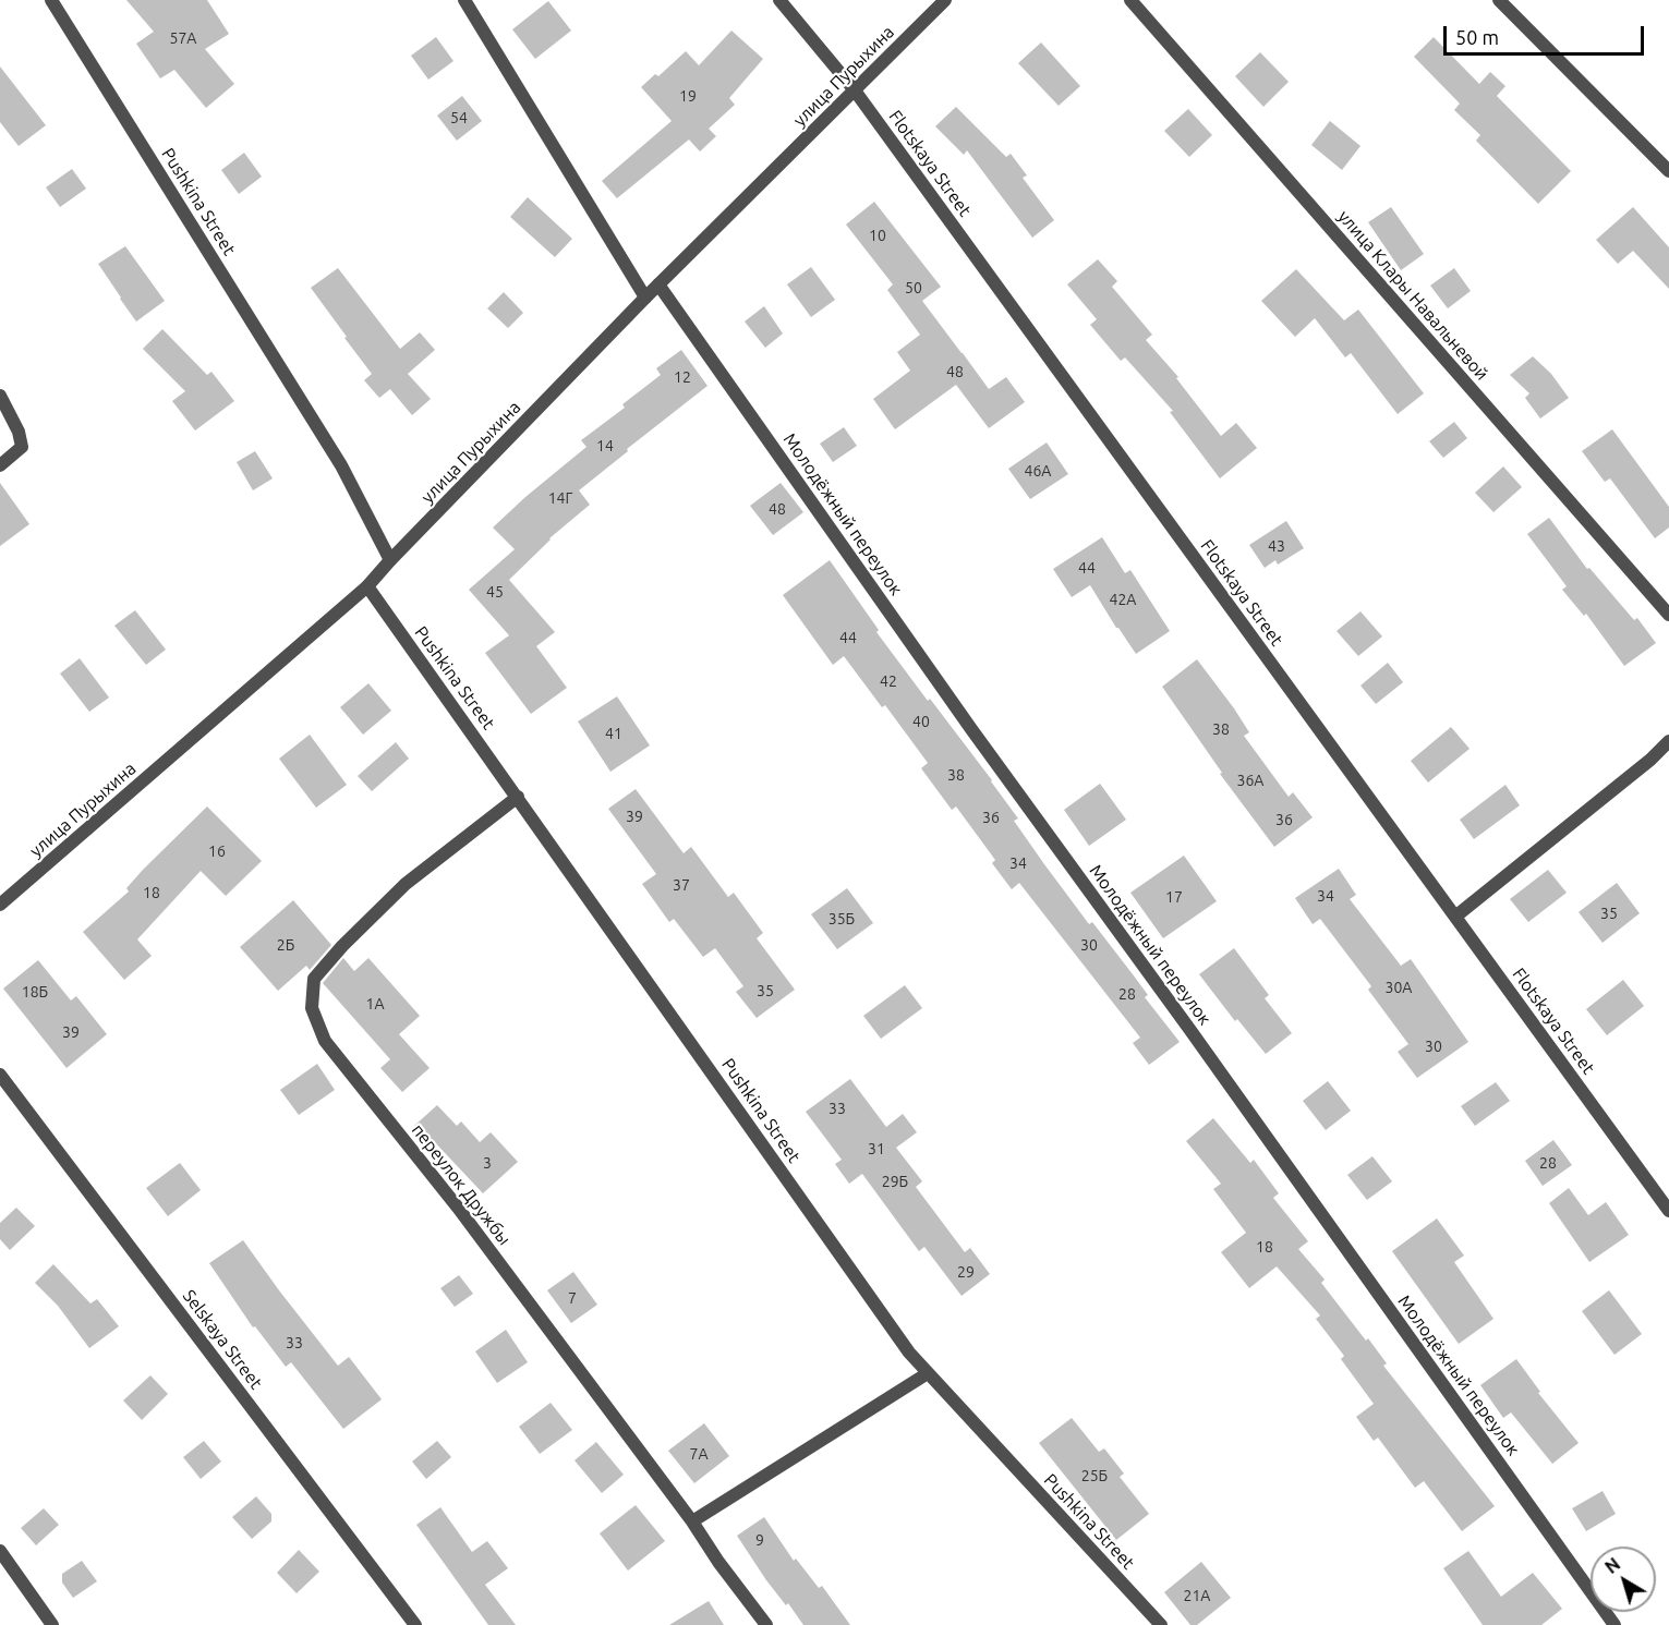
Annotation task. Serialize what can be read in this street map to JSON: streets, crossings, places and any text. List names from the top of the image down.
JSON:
{
  "streets": {
    "street": [
      "улица Пурыхина",
      "Flotskaya Street",
      "Pushkina Street",
      "улица Клары Навальневой",
      "Молодёжный переулок",
      "переулок Дружбы",
      "Selskaya Street"
    ]
  },
  "crossings": [
    ["улица Пурыхина", "Flotskaya Street"],
    ["улица Пурыхина", "Pushkina Street"],
    ["улица Пурыхина", "Молодёжный переулок"],
    ["Pushkina Street", "переулок Дружбы"]
  ],
  "house_numbers": [
    "57А",
    "19",
    "54",
    "10",
    "50",
    "48",
    "12",
    "14",
    "46А",
    "14Г",
    "48",
    "43",
    "44",
    "45",
    "42А",
    "44",
    "42",
    "40",
    "38",
    "41",
    "38",
    "36А",
    "39",
    "36",
    "36",
    "16",
    "34",
    "37",
    "18",
    "34",
    "17",
    "35",
    "35Б",
    "2Б",
    "30",
    "30А",
    "35",
    "18Б",
    "28",
    "1А",
    "39",
    "30",
    "33",
    "31",
    "3",
    "28",
    "29Б",
    "18",
    "29",
    "7",
    "33",
    "7А",
    "25Б",
    "9",
    "21А"
  ],
  "scale_bar": "50 m",
  "north": "top left"
}
